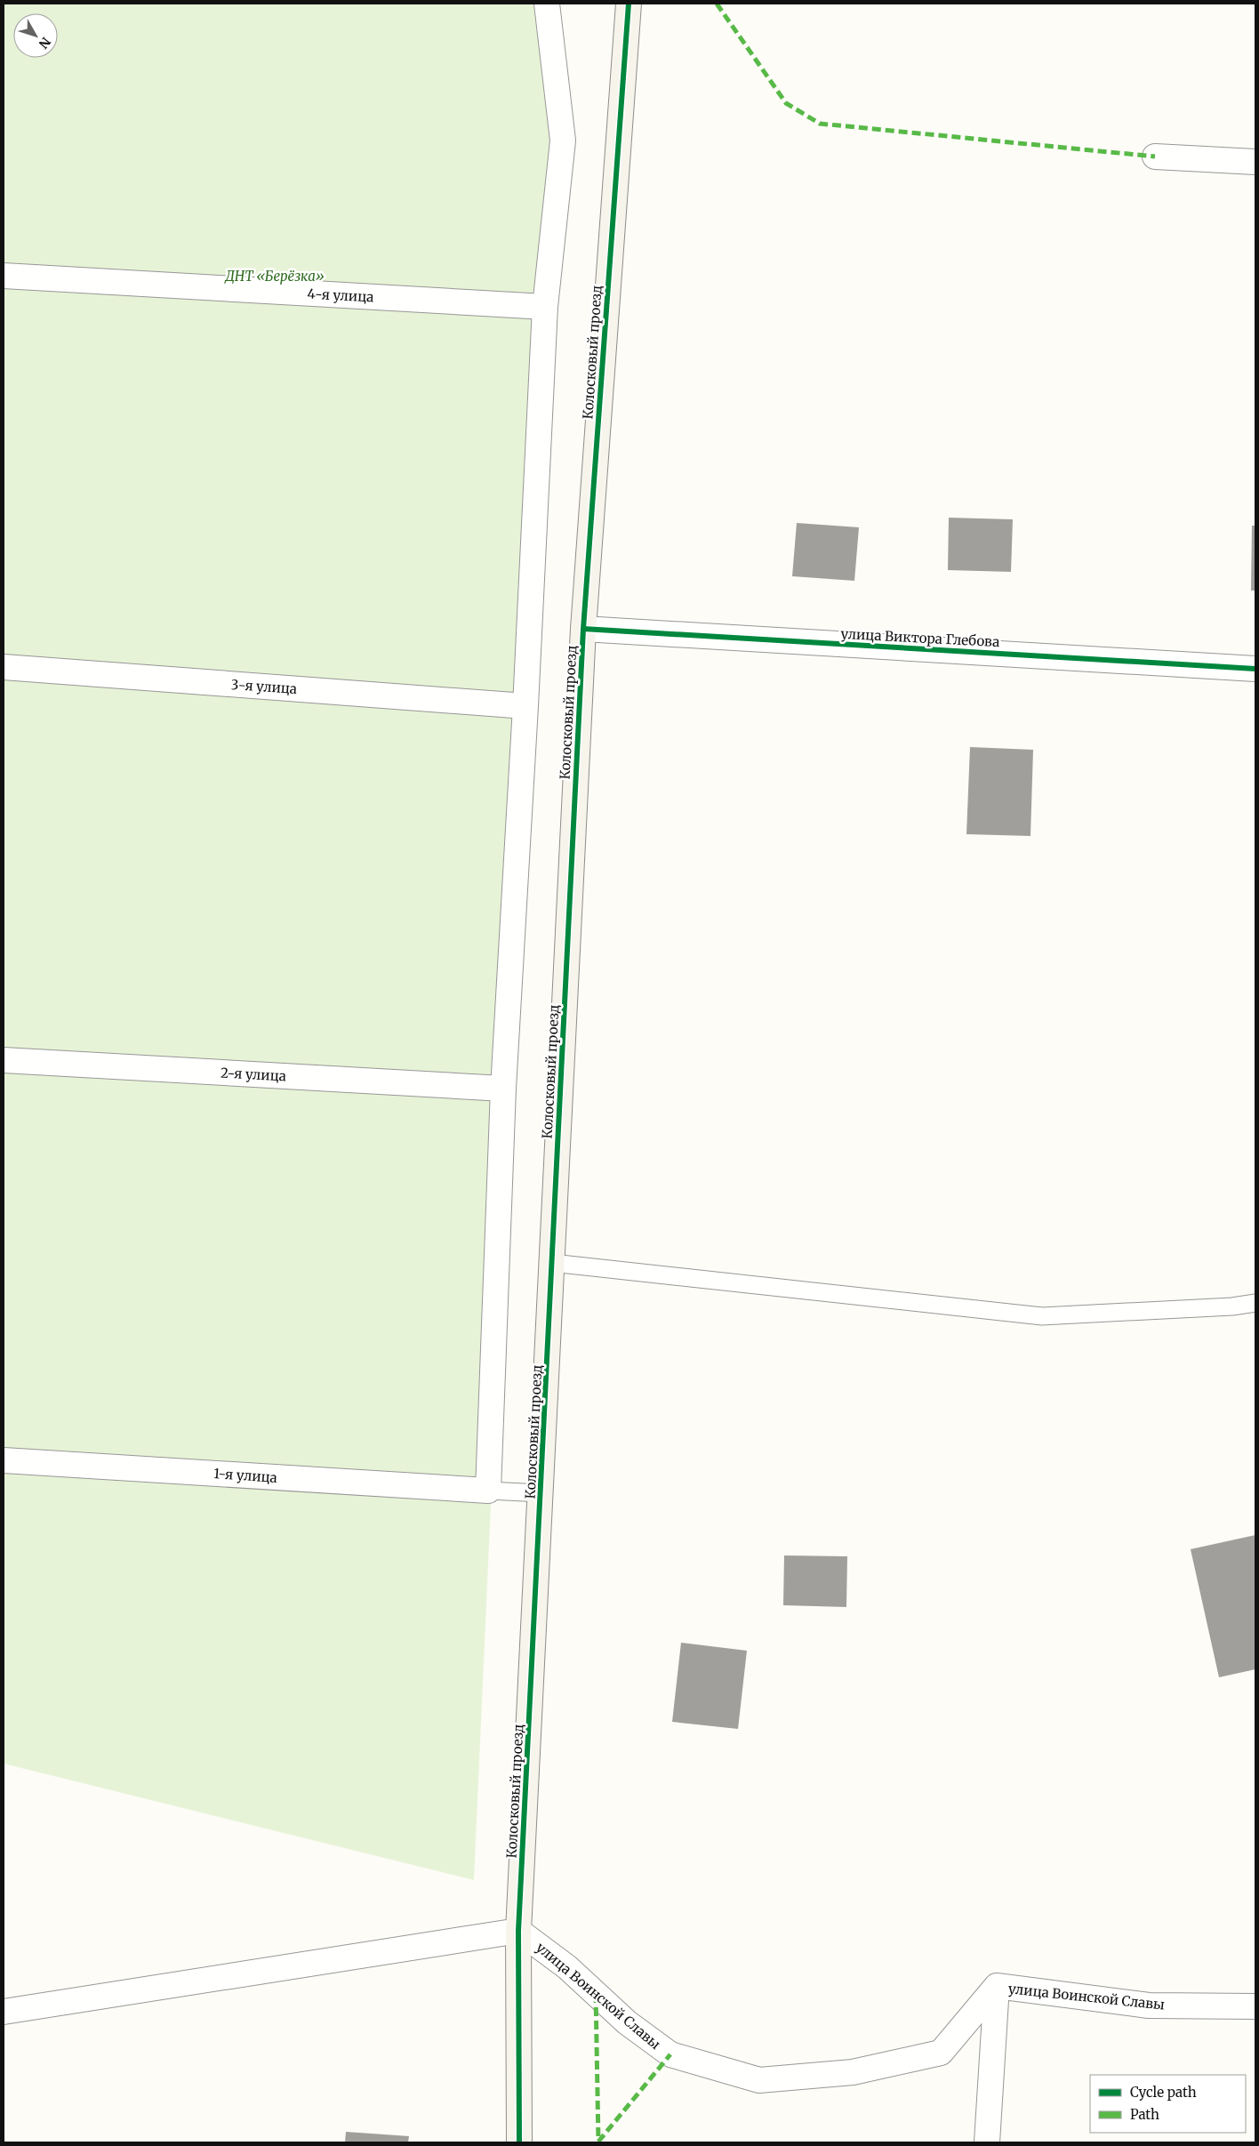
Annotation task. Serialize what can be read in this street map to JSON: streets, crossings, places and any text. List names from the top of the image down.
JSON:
{
  "streets": {
    "street": [
      "4-я улица",
      "Колосковый проезд",
      "улица Виктора Глебова",
      "3-я улица",
      "2-я улица",
      "1-я улица",
      "улица Воинской Славы"
    ]
  },
  "crossings": [
    ["Колосковый проезд", "улица Виктора Глебова"],
    ["Колосковый проезд", "улица Воинской Славы"]
  ],
  "parks": ["ДНТ «Берёзка»"],
  "legend": ["Cycle path", "Path"],
  "north": "bottom right"
}
